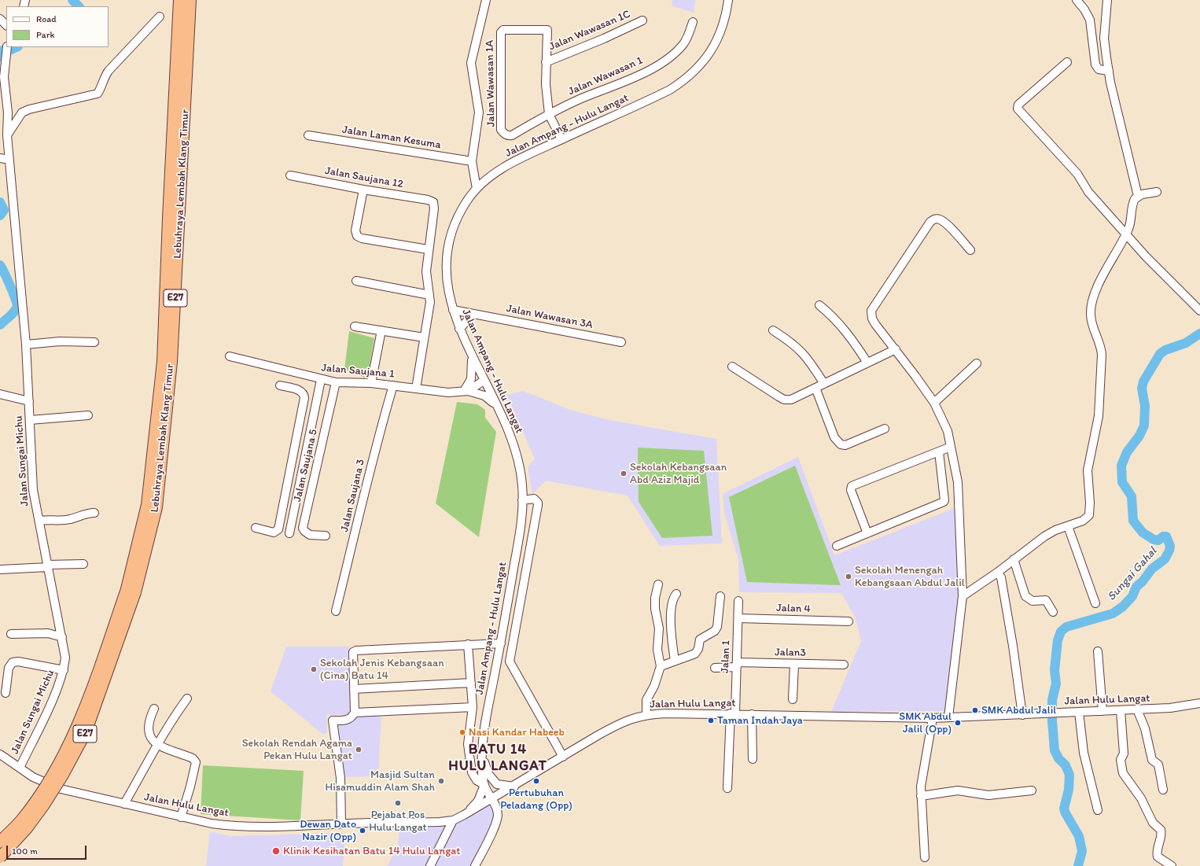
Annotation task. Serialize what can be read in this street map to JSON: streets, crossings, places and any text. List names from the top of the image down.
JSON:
{
  "streets": {
    "highway": ["Lebuhraya Lembah Klang Timur", "E27"],
    "street": [
      "Jalan Wawasan 1C",
      "Jalan Wawasan 1",
      "Jalan Wawasan 1A",
      "Jalan Ampang - Hulu Langat",
      "Jalan Laman Kesuma",
      "Jalan Saujana 12",
      "Jalan Wawasan 3A",
      "Jalan Saujana 1",
      "Jalan Sungai Michu",
      "Jalan Saujana 5",
      "Jalan Saujana 3",
      "Jalan 4",
      "Jalan3",
      "Jalan 1",
      "Jalan Hulu Langat"
    ]
  },
  "crossings": [
    ["Jalan Wawasan 1C", "Jalan Wawasan 1A"],
    ["Jalan Wawasan 1", "Jalan Wawasan 1A"],
    ["Jalan Ampang - Hulu Langat", "Jalan Wawasan 3A"],
    ["Jalan Ampang - Hulu Langat", "Jalan Saujana 1"],
    ["Jalan Ampang - Hulu Langat", "Jalan Hulu Langat"],
    ["Jalan Saujana 1", "Jalan Saujana 5"],
    ["Jalan Saujana 1", "Jalan Saujana 3"],
    ["Jalan Sungai Michu", "Jalan Hulu Langat"],
    ["Jalan 4", "Jalan 1"],
    ["Jalan3", "Jalan 1"],
    ["Jalan 1", "Jalan Hulu Langat"]
  ],
  "districts": ["BATU 14 HULU LANGAT"],
  "water": ["Sungai Gahal"],
  "places": [
    "Sekolah Kebangsaan Abd Aziz Majid",
    "Sekolah Menengah Kebangsaan Abdul Jalil",
    "Sekolah Jenis Kebangsaan (Cina) Batu 14",
    "SMK Abdul Jalil",
    "Taman Indah Jaya",
    "SMK Abdul Jalil (Opp)",
    "Nasi Kandar Habeeb",
    "Sekolah Rendah Agama Pekan Hulu Langat",
    "Masjid Sultan Hisamuddin Alam Shah",
    "Pertubuhan Peladang (Opp)",
    "Pejabat Pos Hulu Langat",
    "Dewan Dato Nazir (Opp)",
    "Klinik Kesihatan Batu 14 Hulu Langat"
  ],
  "legend": ["Road", "Park"],
  "scale_bar": "100 m"
}
